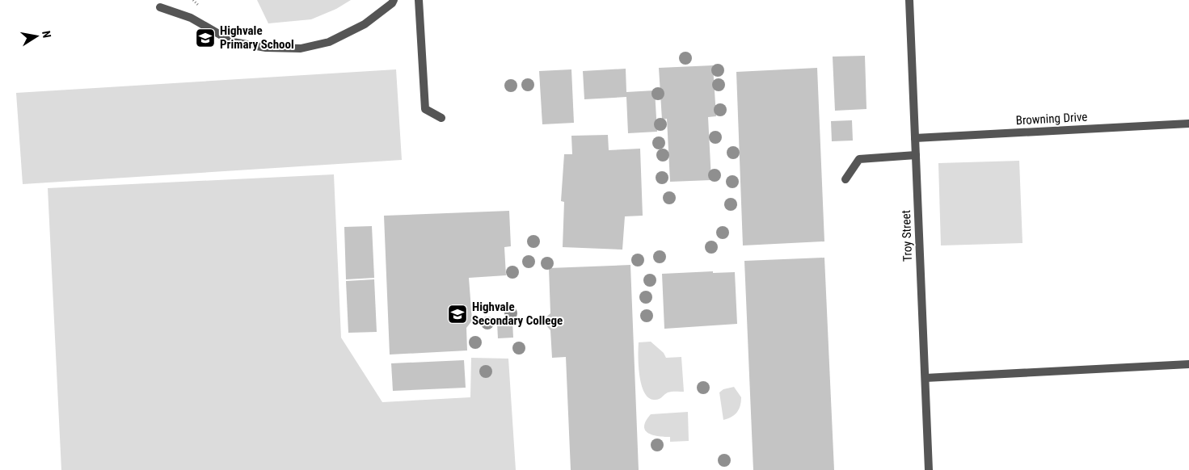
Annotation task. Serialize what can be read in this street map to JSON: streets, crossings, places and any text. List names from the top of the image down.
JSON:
{
  "streets": {
    "street": ["Browning Drive", "Troy Street"]
  },
  "crossings": [
    ["Browning Drive", "Troy Street"]
  ],
  "places": {
    "school or university": ["Highvale Primary School", "Highvale Secondary College"]
  },
  "north": "right"
}
